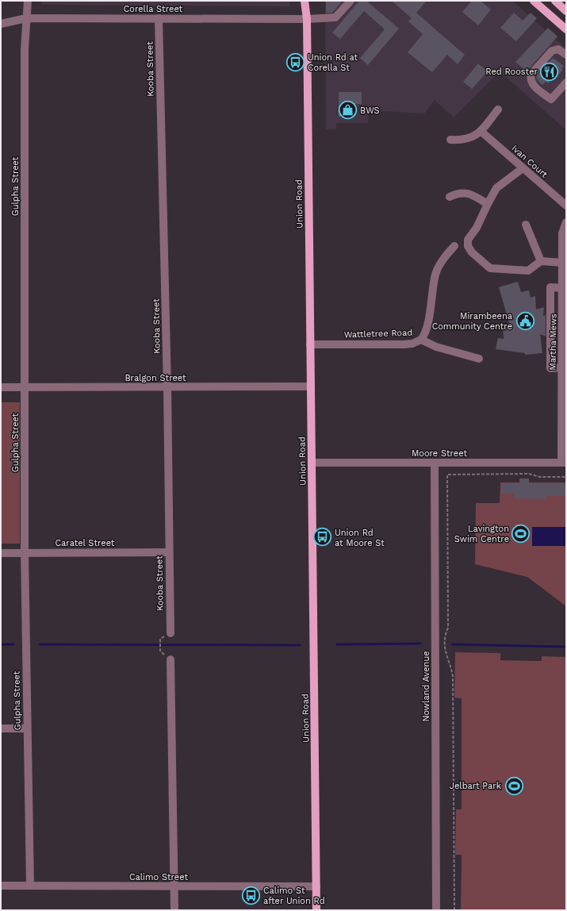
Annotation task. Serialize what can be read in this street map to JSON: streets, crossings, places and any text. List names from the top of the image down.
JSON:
{
  "streets": {
    "main road": ["Union Road"],
    "street": [
      "Corella Street",
      "Kooba Street",
      "Ivan Court",
      "Gulpha Street",
      "Wattletree Road",
      "Martha Mews",
      "Bralgon Street",
      "Moore Street",
      "Caratel Street",
      "Nowland Avenue",
      "Calimo Street"
    ]
  },
  "crossings": [
    ["Corella Street", "Kooba Street"],
    ["Corella Street", "Gulpha Street"],
    ["Corella Street", "Union Road"],
    ["Kooba Street", "Bralgon Street"],
    ["Kooba Street", "Caratel Street"],
    ["Gulpha Street", "Bralgon Street"],
    ["Gulpha Street", "Caratel Street"],
    ["Gulpha Street", "Calimo Street"],
    ["Union Road", "Wattletree Road"],
    ["Union Road", "Bralgon Street"],
    ["Union Road", "Moore Street"],
    ["Union Road", "Calimo Street"],
    ["Martha Mews", "Moore Street"],
    ["Moore Street", "Nowland Avenue"]
  ],
  "places": {
    "bus stop": ["Union Rd at Corella St", "Union Rd at Moore St", "Calimo St after Union Rd"],
    "restaurant": ["Red Rooster"],
    "shop": ["BWS"],
    "public building": ["Mirambeena Community Centre"],
    "sports": ["Lavington Swim Centre", "Jelbart Park"]
  }
}
